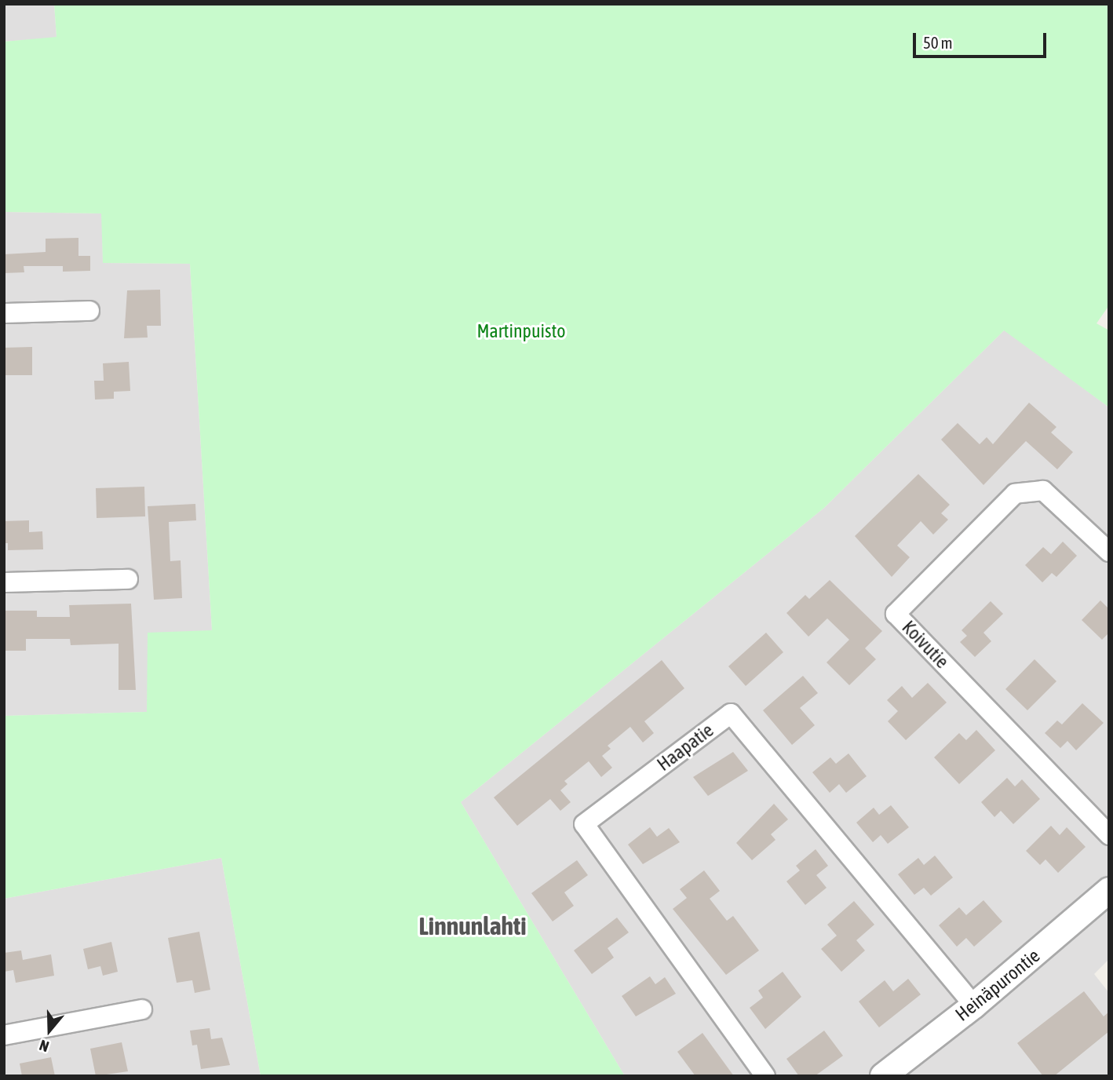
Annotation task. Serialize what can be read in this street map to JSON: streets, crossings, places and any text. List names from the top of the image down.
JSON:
{
  "streets": {
    "street": ["Koivutie", "Haapatie", "Heinäpurontie"]
  },
  "crossings": [
    ["Haapatie", "Heinäpurontie"]
  ],
  "districts": ["Linnunlahti"],
  "parks": ["Martinpuisto"],
  "scale_bar": "50 m",
  "north": "bottom"
}
